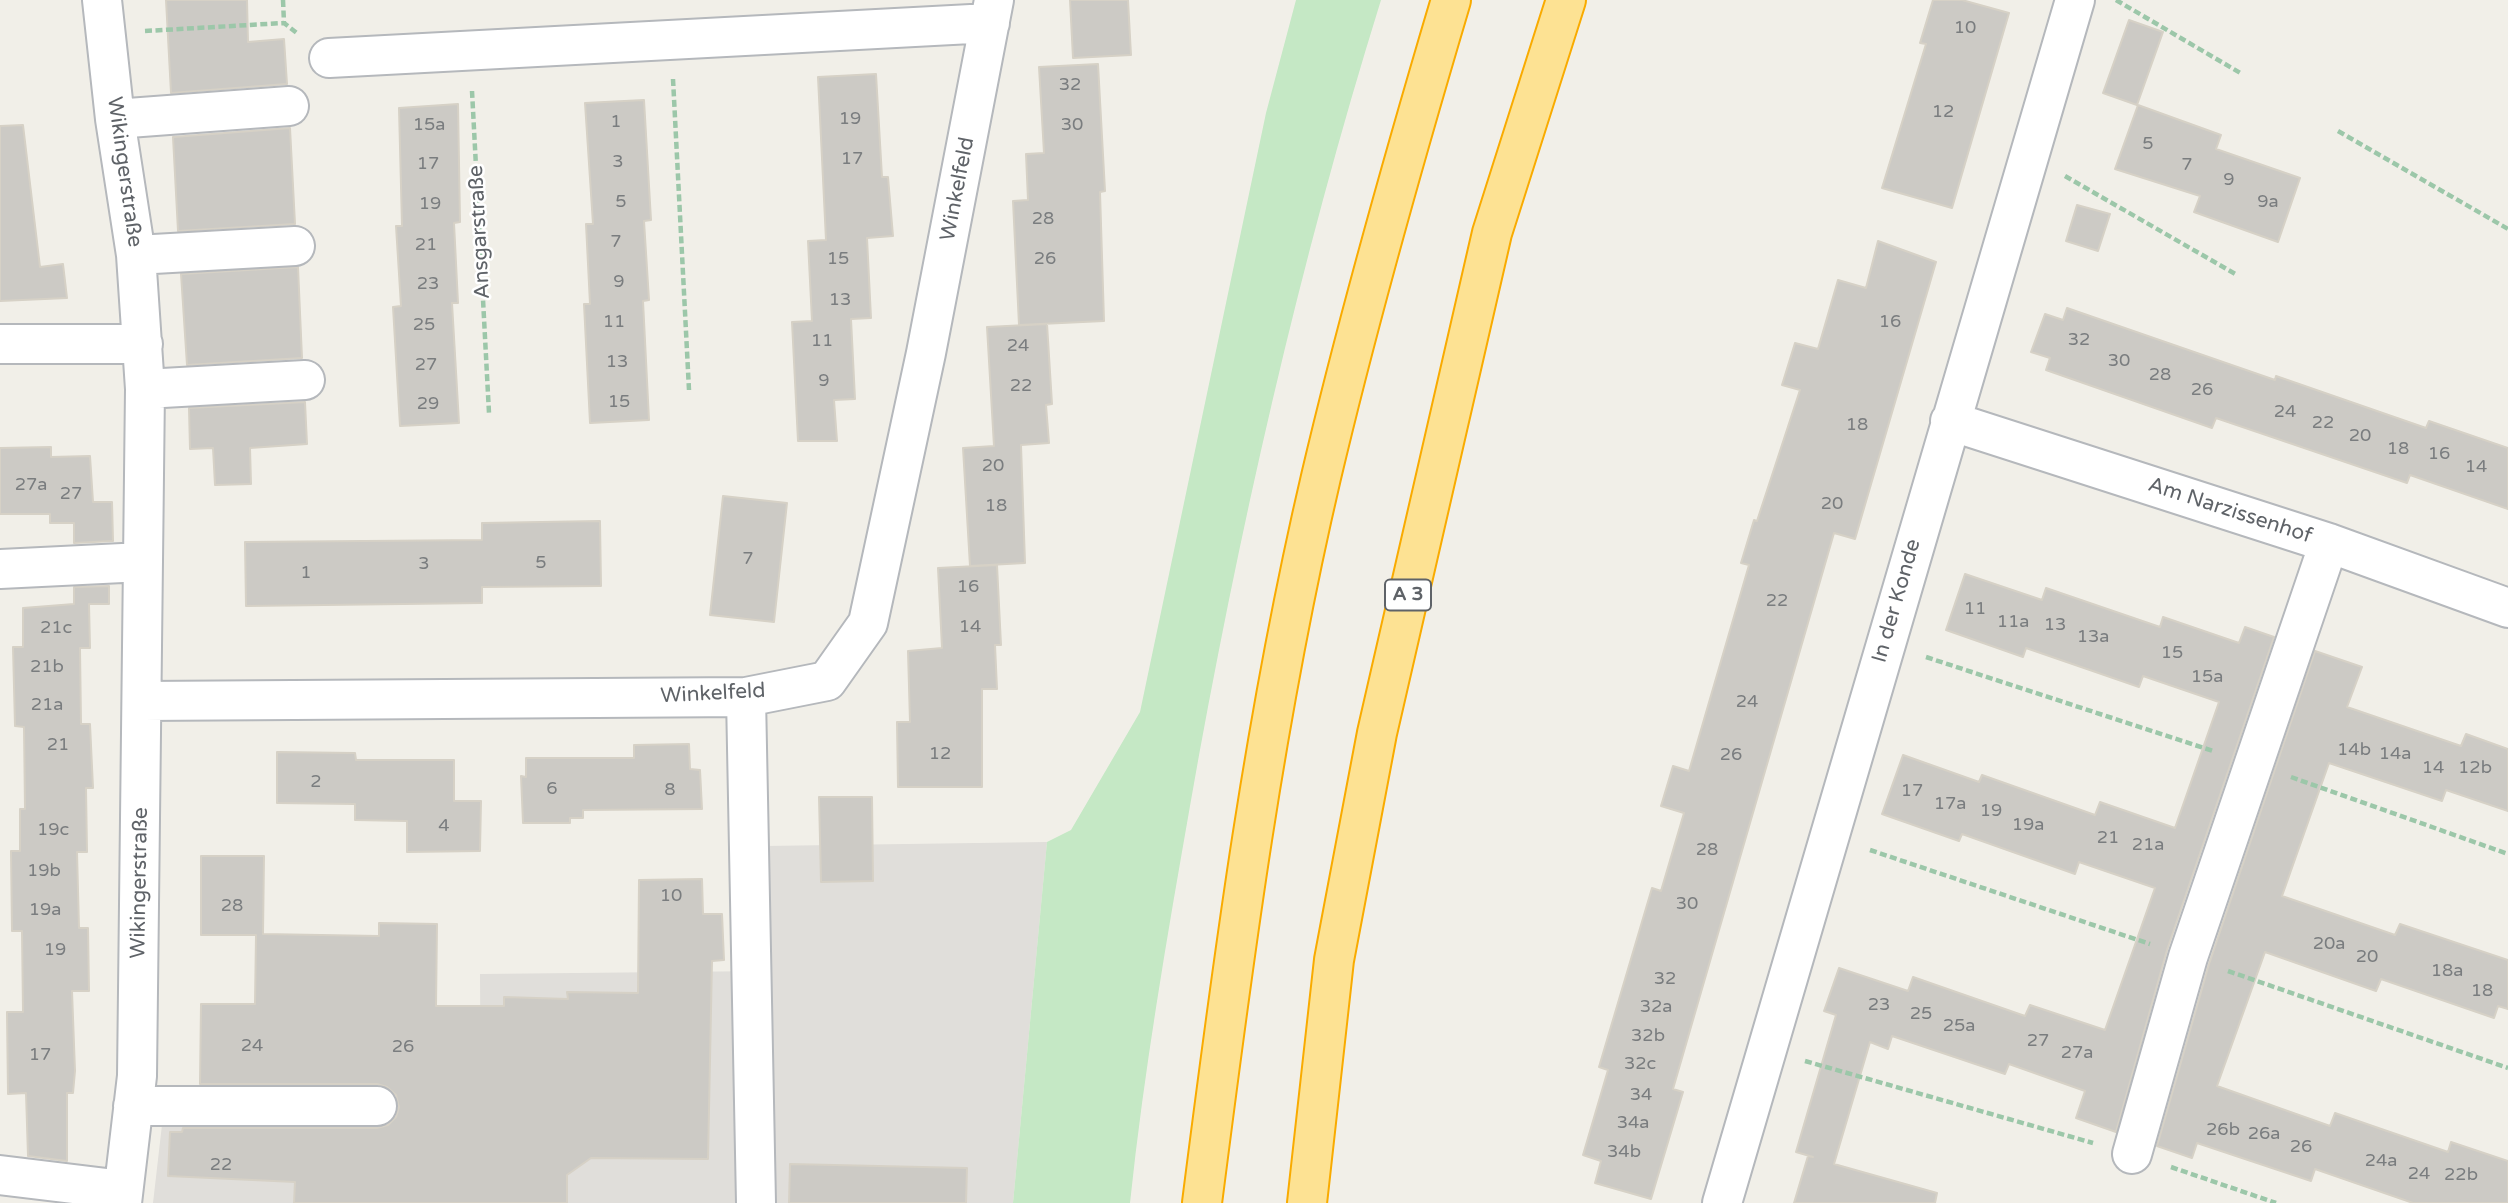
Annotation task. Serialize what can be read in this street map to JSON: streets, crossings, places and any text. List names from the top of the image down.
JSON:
{
  "streets": {
    "highway": ["A 3"],
    "street": [
      "Wikingerstraße",
      "Winkelfeld",
      "Am Narzissenhof",
      "In der Konde"
    ],
    "path": ["Ansgarstraße"]
  },
  "crossings": [
    ["Wikingerstraße", "Winkelfeld"],
    ["Am Narzissenhof", "In der Konde"]
  ],
  "house_numbers": [
    "10",
    "32",
    "12",
    "19",
    "1",
    "15a",
    "30",
    "5",
    "17",
    "3",
    "17",
    "7",
    "9",
    "5",
    "9a",
    "19",
    "28",
    "7",
    "21",
    "15",
    "26",
    "9",
    "23",
    "13",
    "11",
    "16",
    "25",
    "32",
    "11",
    "24",
    "30",
    "13",
    "27",
    "28",
    "9",
    "22",
    "26",
    "15",
    "29",
    "24",
    "22",
    "18",
    "20",
    "18",
    "16",
    "20",
    "14",
    "27a",
    "27",
    "20",
    "18",
    "7",
    "5",
    "3",
    "1",
    "16",
    "22",
    "11",
    "11a",
    "13",
    "14",
    "21c",
    "13a",
    "15",
    "21b",
    "15a",
    "24",
    "21a",
    "21",
    "14b",
    "12",
    "14a",
    "26",
    "14",
    "12b",
    "2",
    "6",
    "8",
    "17",
    "17a",
    "19",
    "19a",
    "4",
    "19c",
    "21",
    "21a",
    "28",
    "19b",
    "10",
    "30",
    "28",
    "19a",
    "20a",
    "19",
    "20",
    "18a",
    "32",
    "18",
    "23",
    "32a",
    "25",
    "25a",
    "32b",
    "27",
    "24",
    "26",
    "27a",
    "17",
    "32c",
    "34",
    "34a",
    "26b",
    "26a",
    "26",
    "34b",
    "24a",
    "22",
    "24",
    "22b"
  ]
}
